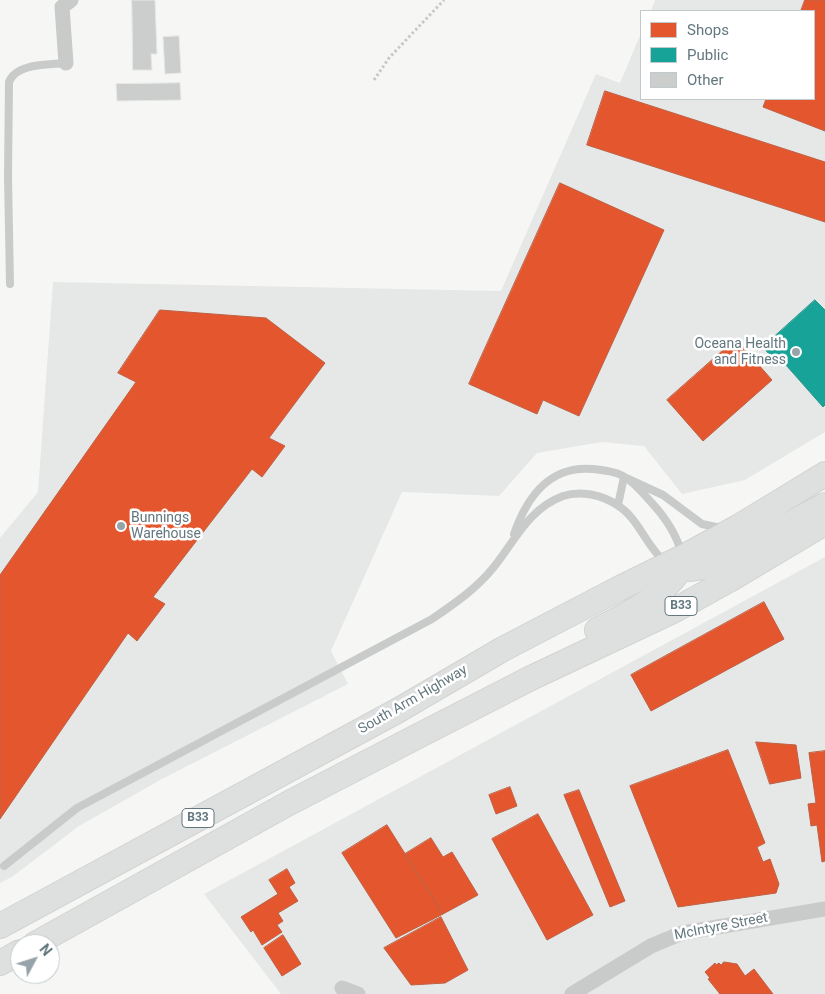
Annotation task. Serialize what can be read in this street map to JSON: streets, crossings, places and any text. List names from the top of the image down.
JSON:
{
  "streets": {
    "main road": ["B33", "South Arm Highway"],
    "street": ["McIntyre Street"]
  },
  "places": ["Oceana Health and Fitness", "Bunnings Warehouse"],
  "legend": ["Shops", "Public", "Other"],
  "north": "top right"
}
